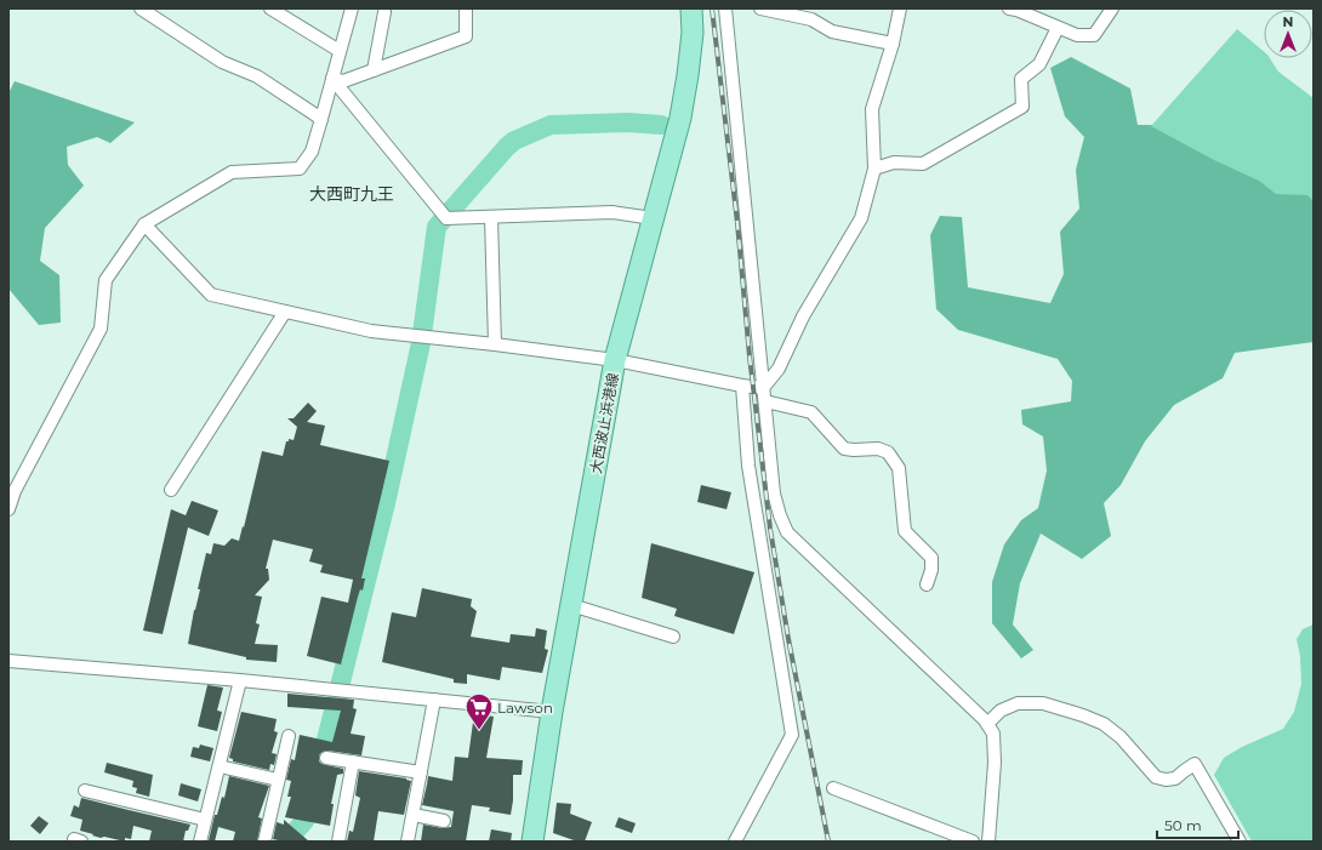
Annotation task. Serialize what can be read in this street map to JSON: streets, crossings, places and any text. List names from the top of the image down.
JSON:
{
  "streets": {
    "main road": ["大西波止浜港線"]
  },
  "districts": ["大西町九王"],
  "places": {
    "supermarket": ["Lawson"]
  },
  "scale_bar": "50 m",
  "north": "top"
}
